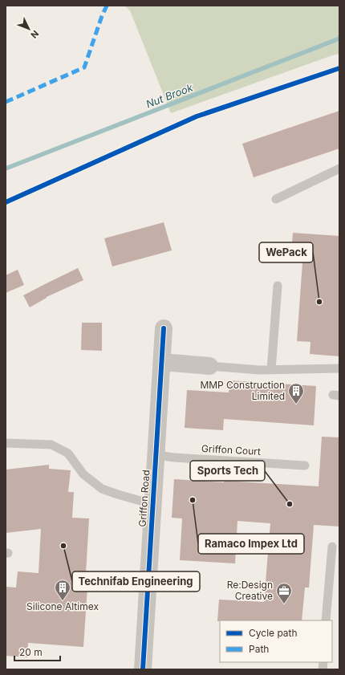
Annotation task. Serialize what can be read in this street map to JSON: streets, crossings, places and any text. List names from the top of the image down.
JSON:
{
  "streets": {
    "street": ["Griffon Road"],
    "lane": ["Griffon Court"]
  },
  "crossings": [
    ["Griffon Court", "Griffon Road"]
  ],
  "water": ["Nut Brook"],
  "places": {
    "other": [
      "WePack",
      "Ramaco Impex Ltd",
      "Sports Tech",
      "Technifab Engineering"
    ],
    "building": ["MMP Construction Limited", "Silicone Altimex"],
    "office": ["Re:Design Creative"]
  },
  "legend": ["Cycle path", "Path"],
  "scale_bar": "20 m",
  "north": "bottom right"
}
